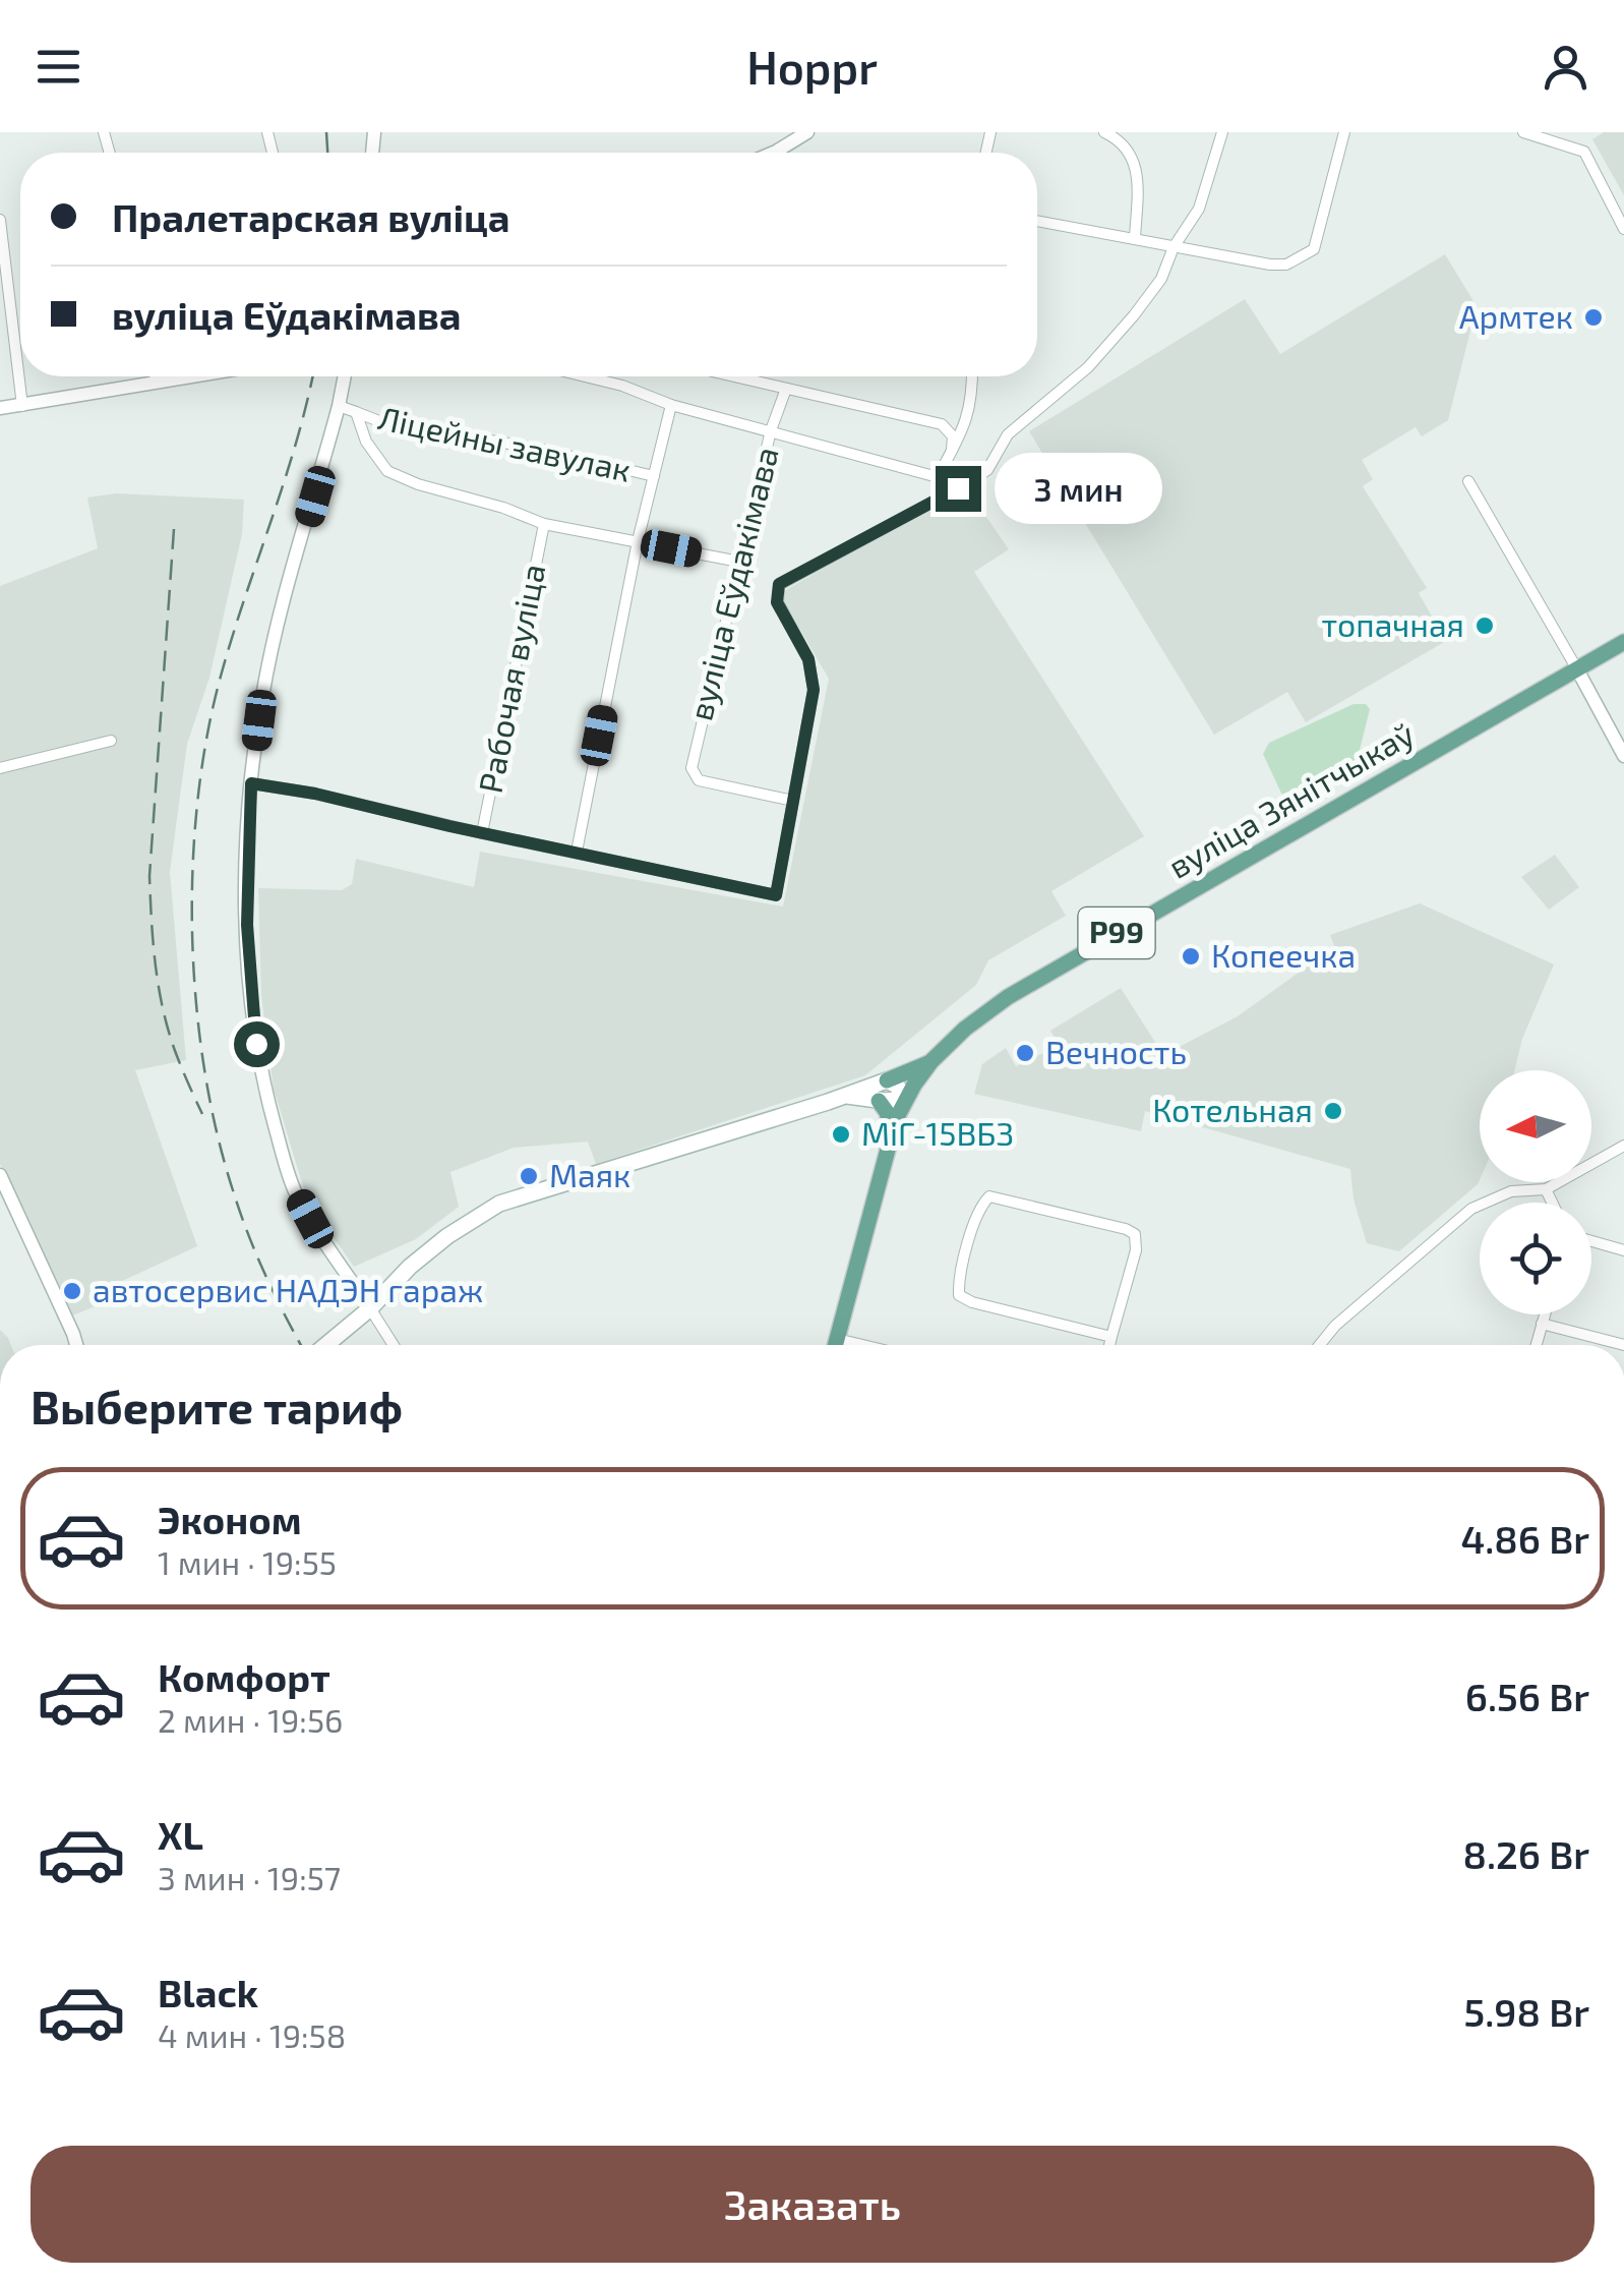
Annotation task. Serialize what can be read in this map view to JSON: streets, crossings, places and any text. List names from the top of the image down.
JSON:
{
  "streets": {
    "main road": ["вуліца Зянітчыкаў", "Р99"],
    "street": ["Ліцейны завулак", "вуліца Еўдакімава", "Рабочая вуліца"]
  },
  "crossings": [
    ["вуліца Зянітчыкаў", "Р99"]
  ],
  "places": [
    "Армтек",
    "топачная",
    "Копеечка",
    "Вечность",
    "Котельная",
    "МіГ-15ВБЗ",
    "Маяк",
    "автосервис НАДЭН гараж"
  ],
  "north": "left",
  "page": {
    "header": "Hoppr",
    "banner": ["Пралетарская вуліца", "вуліца Еўдакімава"],
    "bubble": "3 мин",
    "heading": "Выберите тариф",
    "list": [
      {
        "name": "Эконом",
        "note": "1 мин · 19:55",
        "value": "4.86 Br"
      },
      {
        "name": "Комфорт",
        "note": "2 мин · 19:56",
        "value": "6.56 Br"
      },
      {
        "name": "XL",
        "note": "3 мин · 19:57",
        "value": "8.26 Br"
      },
      {
        "name": "Black",
        "note": "4 мин · 19:58",
        "value": "5.98 Br"
      }
    ],
    "buttons": "Заказать"
  }
}
